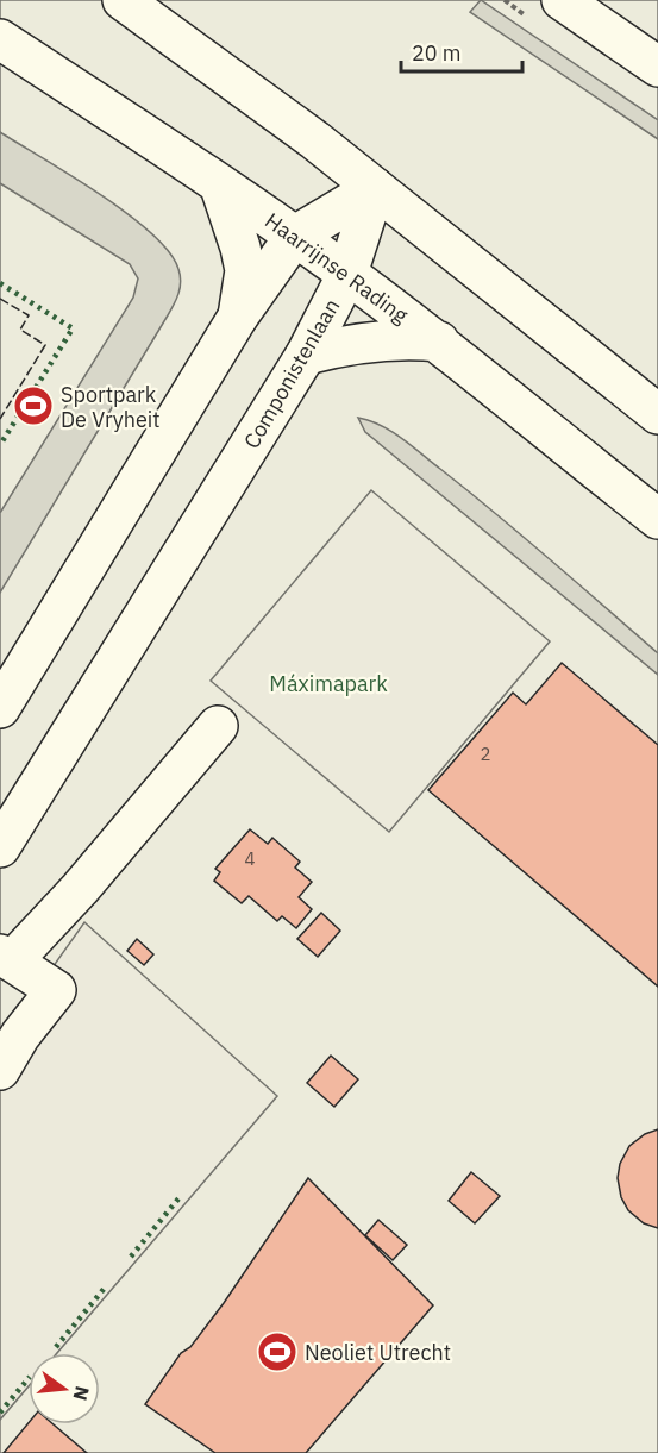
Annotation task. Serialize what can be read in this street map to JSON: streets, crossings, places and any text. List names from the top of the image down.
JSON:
{
  "streets": {
    "main road": ["Haarrijnse Rading", "Componistenlaan"]
  },
  "crossings": [
    ["Haarrijnse Rading", "Componistenlaan"]
  ],
  "parks": ["Máximapark"],
  "places": {
    "sports": ["Sportpark De Vryheit", "Neoliet Utrecht"]
  },
  "house_numbers": ["2", "4"],
  "scale_bar": "20 m",
  "north": "right"
}
